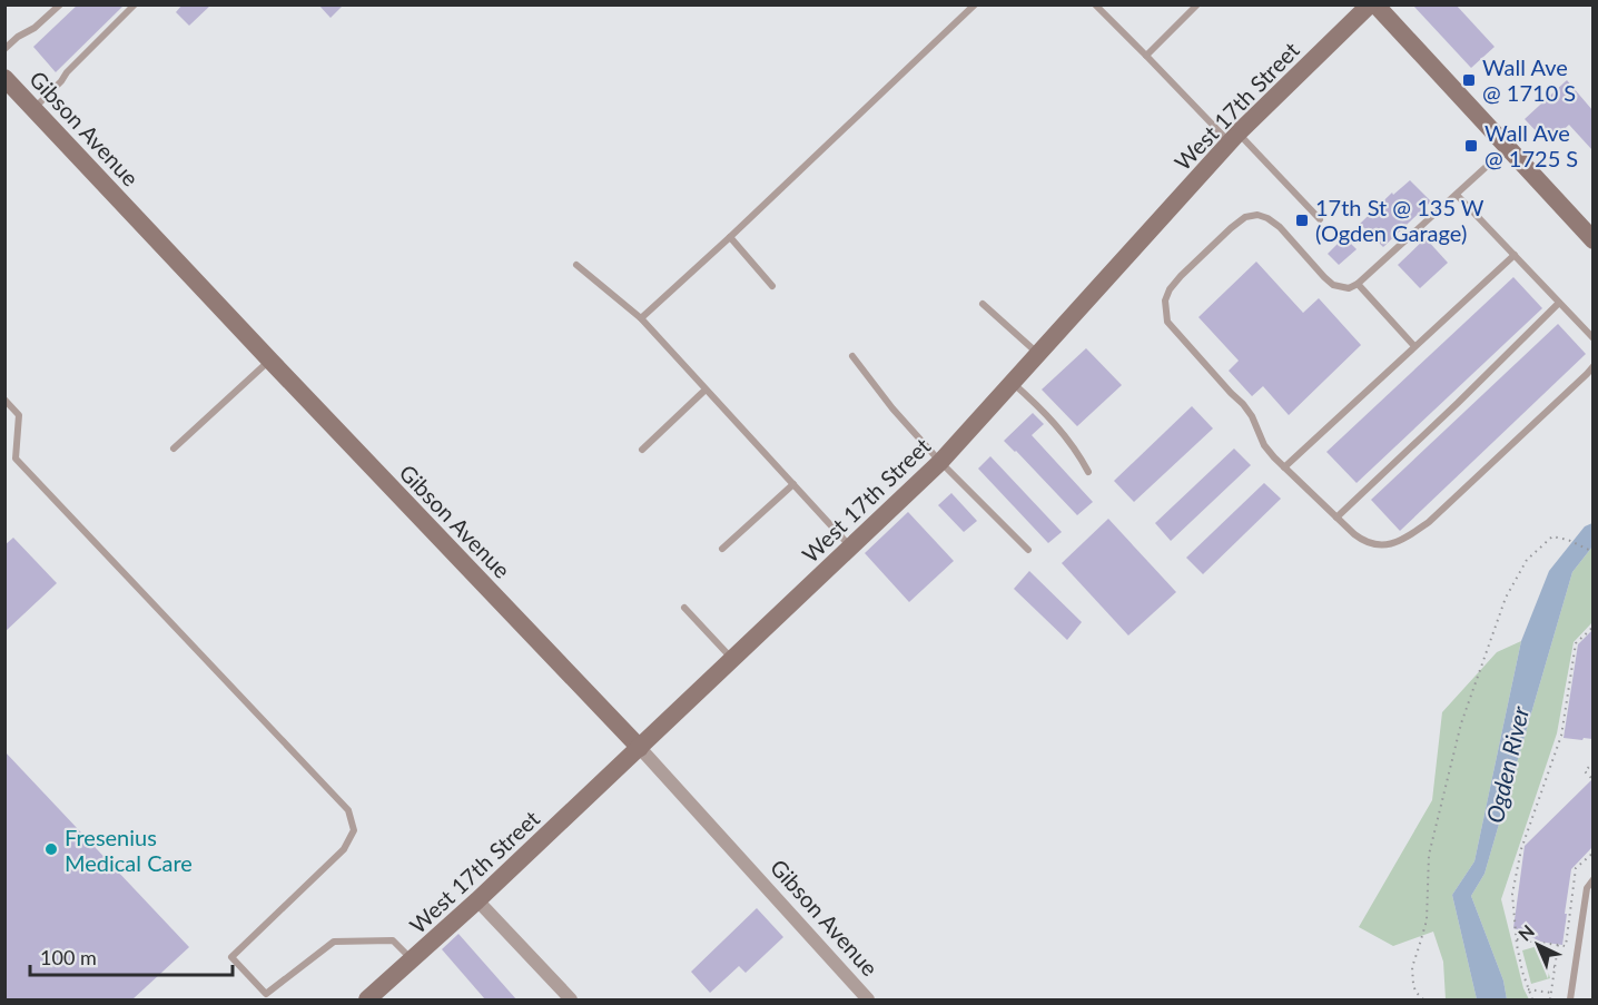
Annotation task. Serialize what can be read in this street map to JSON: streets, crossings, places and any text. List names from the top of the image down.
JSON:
{
  "streets": {
    "street": ["West 17th Street", "Gibson Avenue"]
  },
  "crossings": [
    ["West 17th Street", "Gibson Avenue"]
  ],
  "water": ["Ogden River"],
  "places": {
    "transit": ["Wall Ave @ 1710 S", "Wall Ave @ 1725 S", "17th St @ 135 W (Ogden Garage)"],
    "other": ["Fresenius Medical Care"]
  },
  "scale_bar": "100 m",
  "north": "top left"
}
